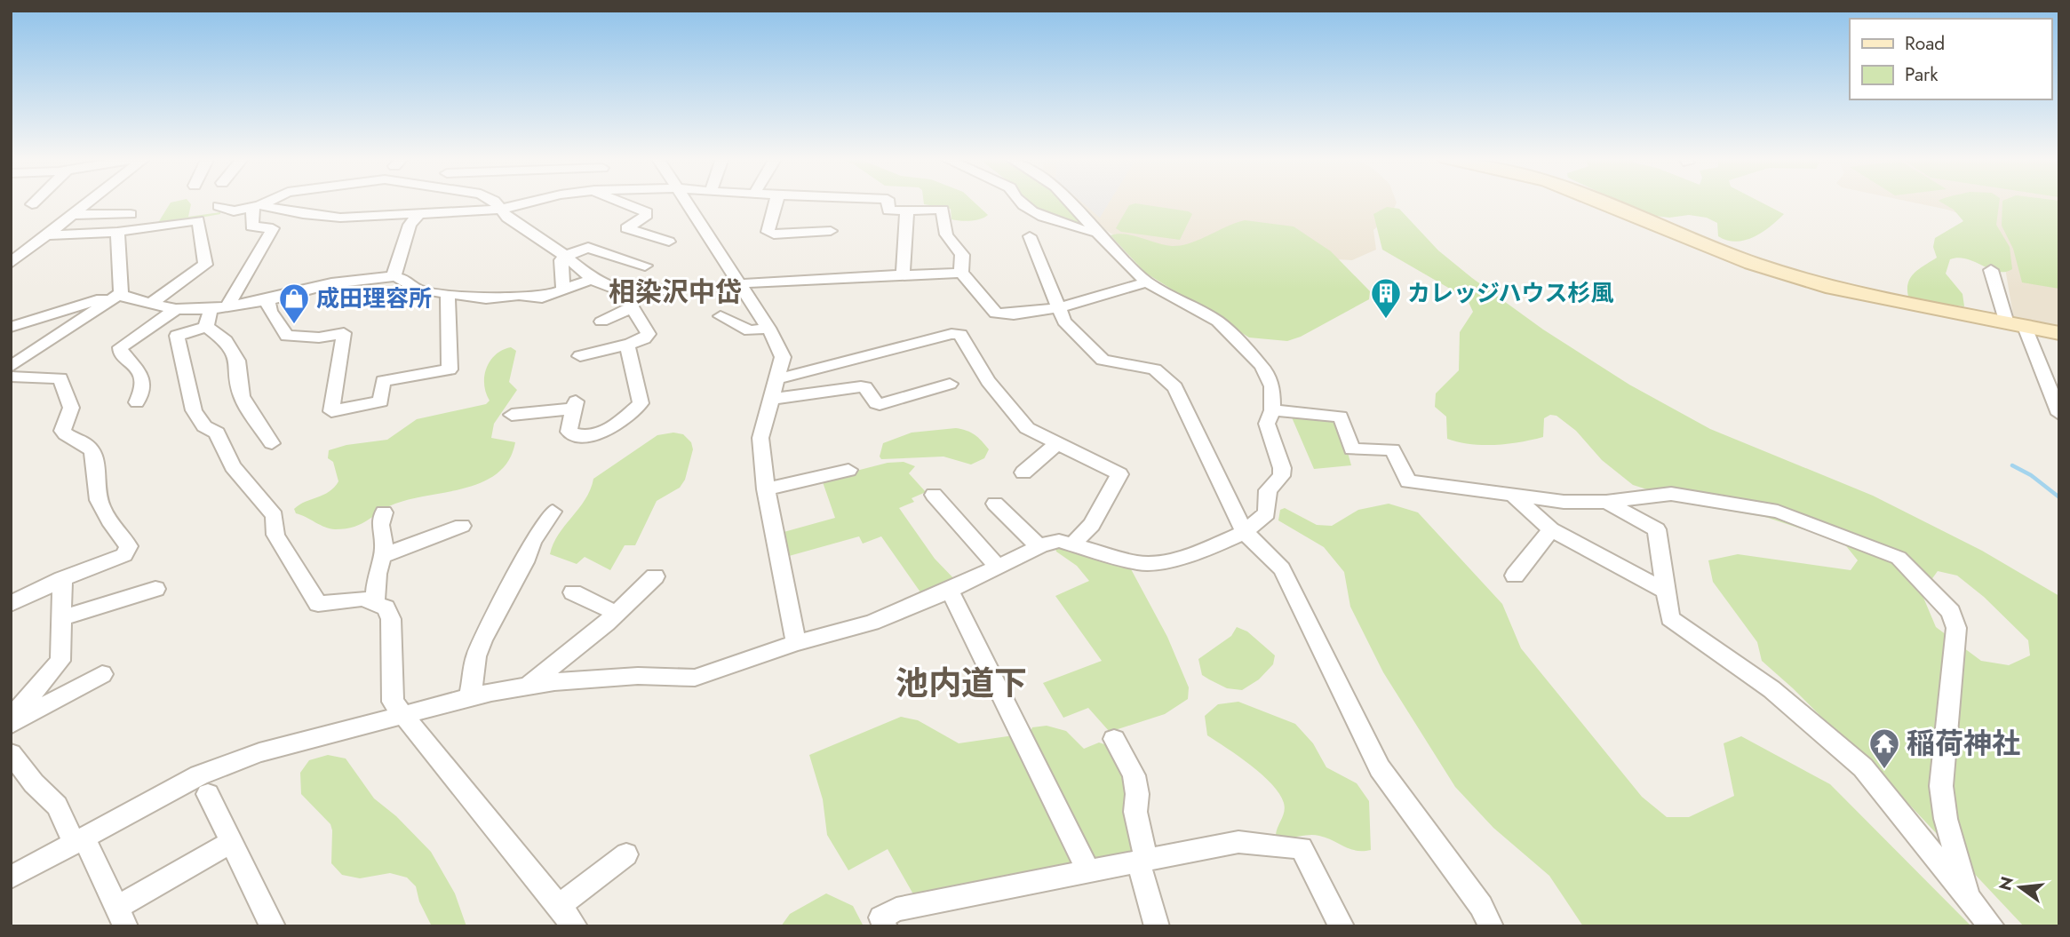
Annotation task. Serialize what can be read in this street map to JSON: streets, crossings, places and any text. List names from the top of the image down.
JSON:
{
  "districts": ["相染沢中岱", "池内道下"],
  "places": {
    "building": ["カレッジハウス杉風"],
    "shop": ["成田理容所"],
    "temple": ["稲荷神社"]
  },
  "legend": ["Road", "Park"],
  "north": "left"
}
